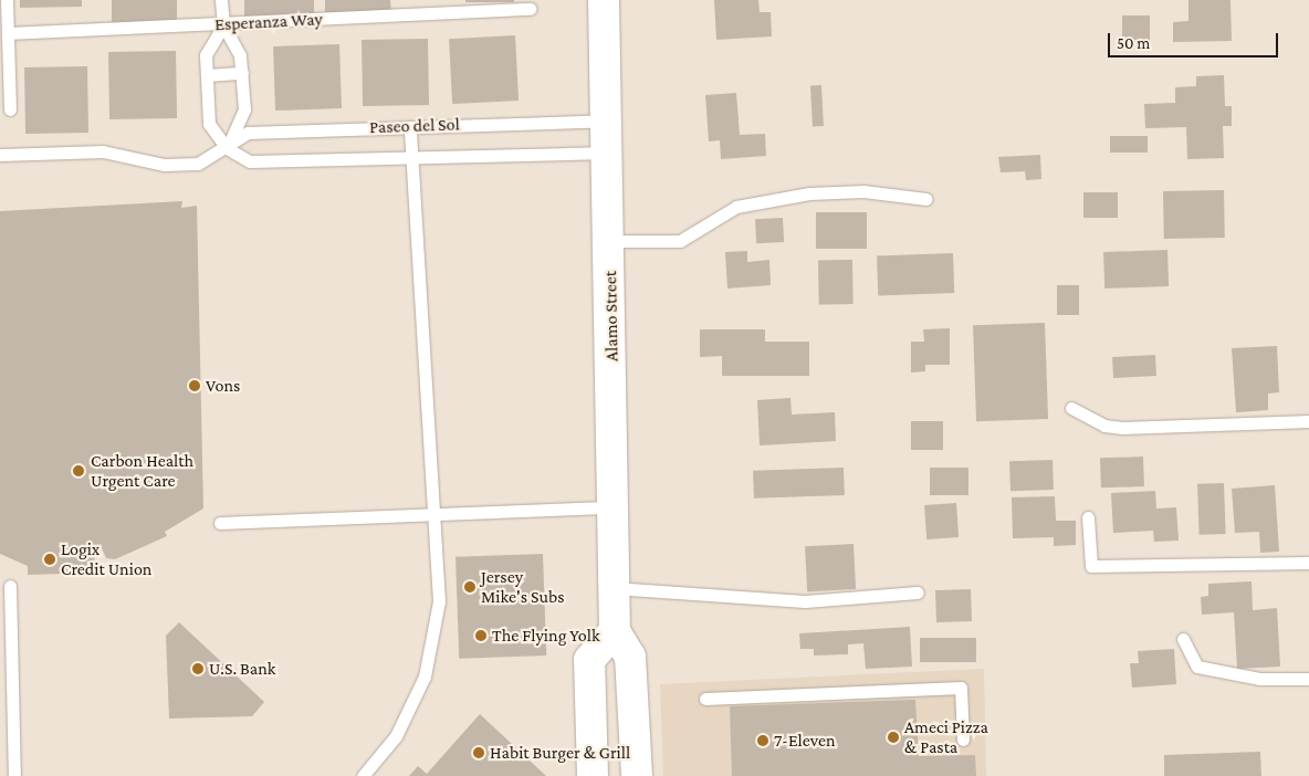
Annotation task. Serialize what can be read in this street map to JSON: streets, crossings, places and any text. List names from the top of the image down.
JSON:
{
  "streets": {
    "main road": ["Alamo Street"],
    "lane": ["Esperanza Way", "Paseo del Sol"]
  },
  "crossings": [
    ["Esperanza Way", "Paseo del Sol"],
    ["Paseo del Sol", "Alamo Street"]
  ],
  "places": [
    "Vons",
    "Carbon Health Urgent Care",
    "Logix Credit Union",
    "Jersey Mike's Subs",
    "The Flying Yolk",
    "U.S. Bank",
    "Ameci Pizza & Pasta",
    "7-Eleven",
    "Habit Burger & Grill"
  ],
  "scale_bar": "50 m"
}
